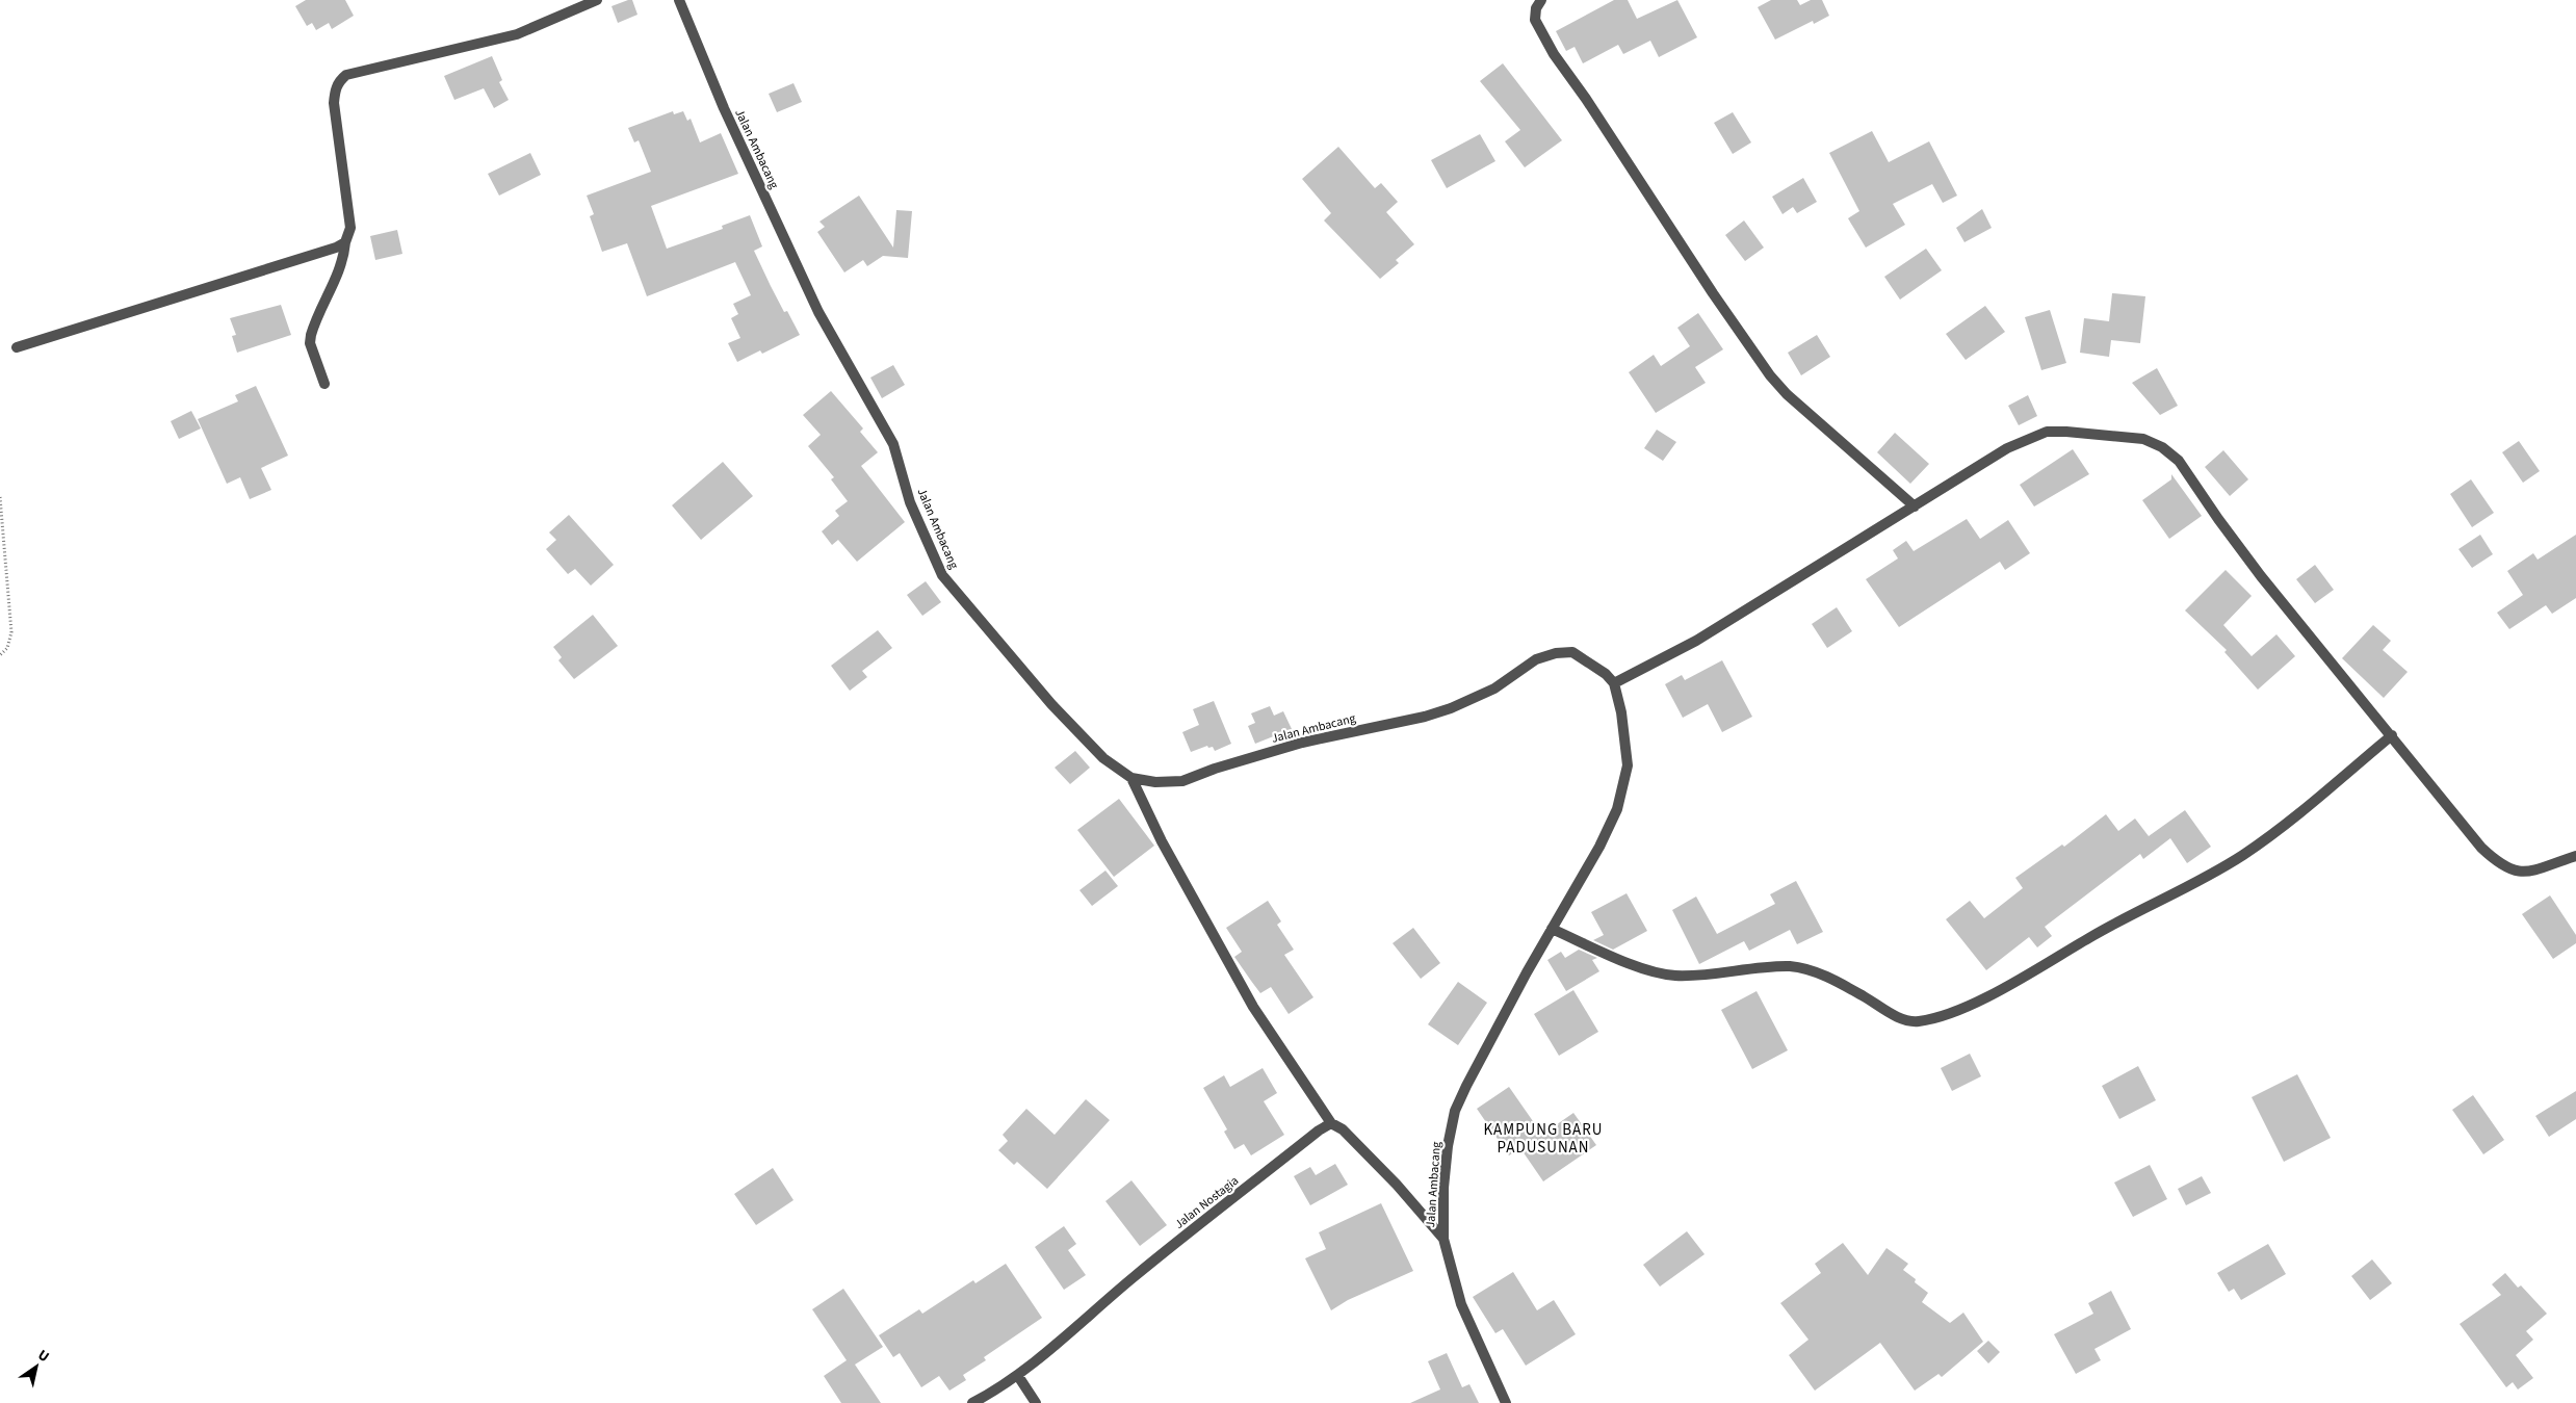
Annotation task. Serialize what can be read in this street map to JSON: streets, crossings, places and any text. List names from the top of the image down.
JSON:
{
  "streets": {
    "street": ["Jalan Ambacang", "Jalan Nostagia"]
  },
  "districts": ["KAMPUNG BARU PADUSUNAN"],
  "north": "top right"
}
